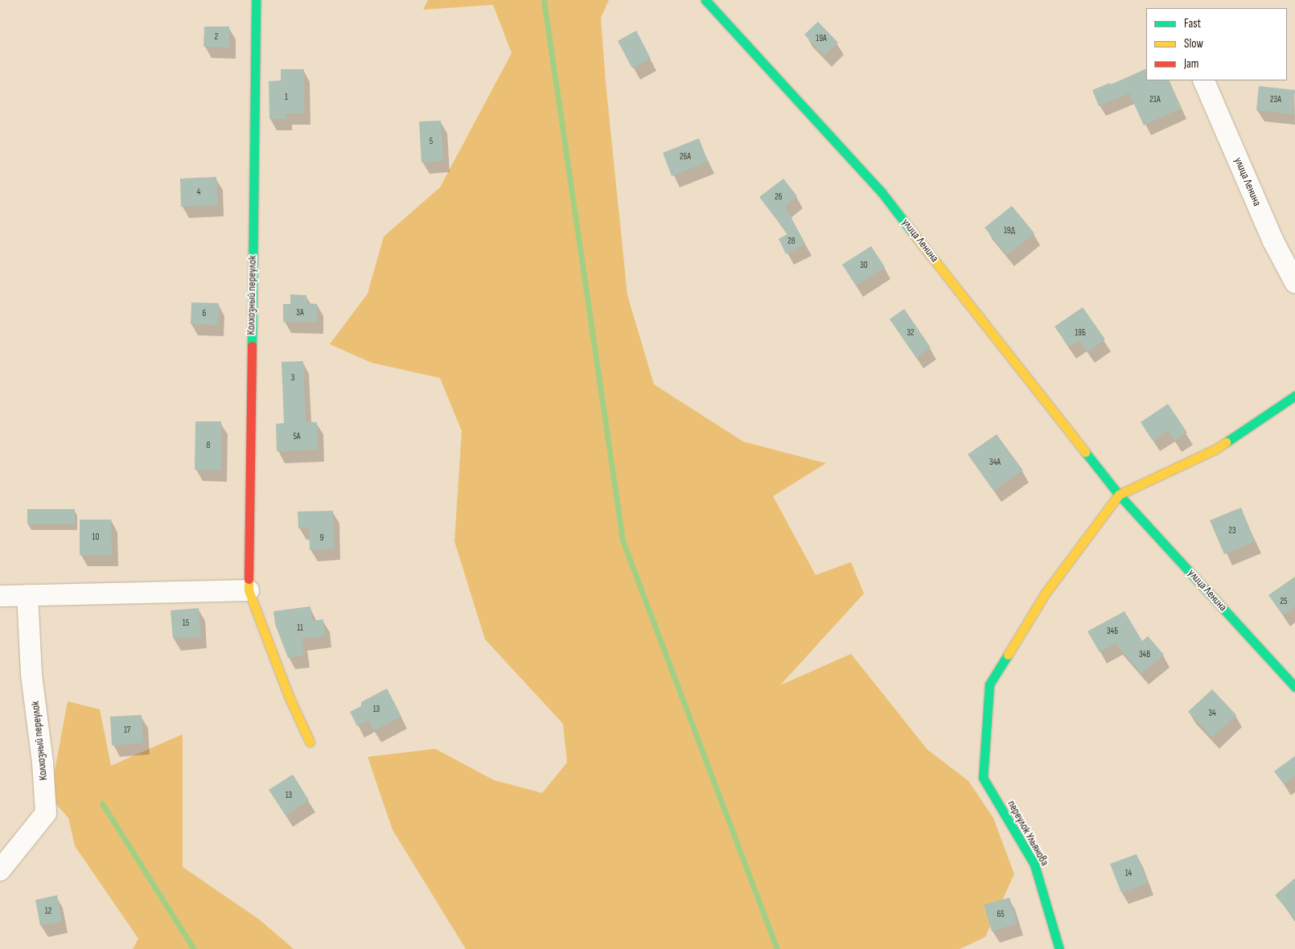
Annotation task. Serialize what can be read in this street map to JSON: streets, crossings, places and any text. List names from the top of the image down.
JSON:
{
  "streets": {
    "street": ["улица Ленина", "Колхозный переулок", "переулок Ульянова"]
  },
  "crossings": [
    ["улица Ленина", "переулок Ульянова"]
  ],
  "house_numbers": [
    "2",
    "19А",
    "1",
    "21А",
    "23А",
    "5",
    "26А",
    "4",
    "26",
    "19Д",
    "28",
    "30",
    "3А",
    "6",
    "32",
    "19Б",
    "3",
    "5А",
    "8",
    "34А",
    "23",
    "10",
    "9",
    "25",
    "15",
    "11",
    "34Б",
    "34В",
    "13",
    "34",
    "17",
    "13",
    "14",
    "12",
    "65"
  ],
  "legend": ["Fast", "Slow", "Jam"]
}
